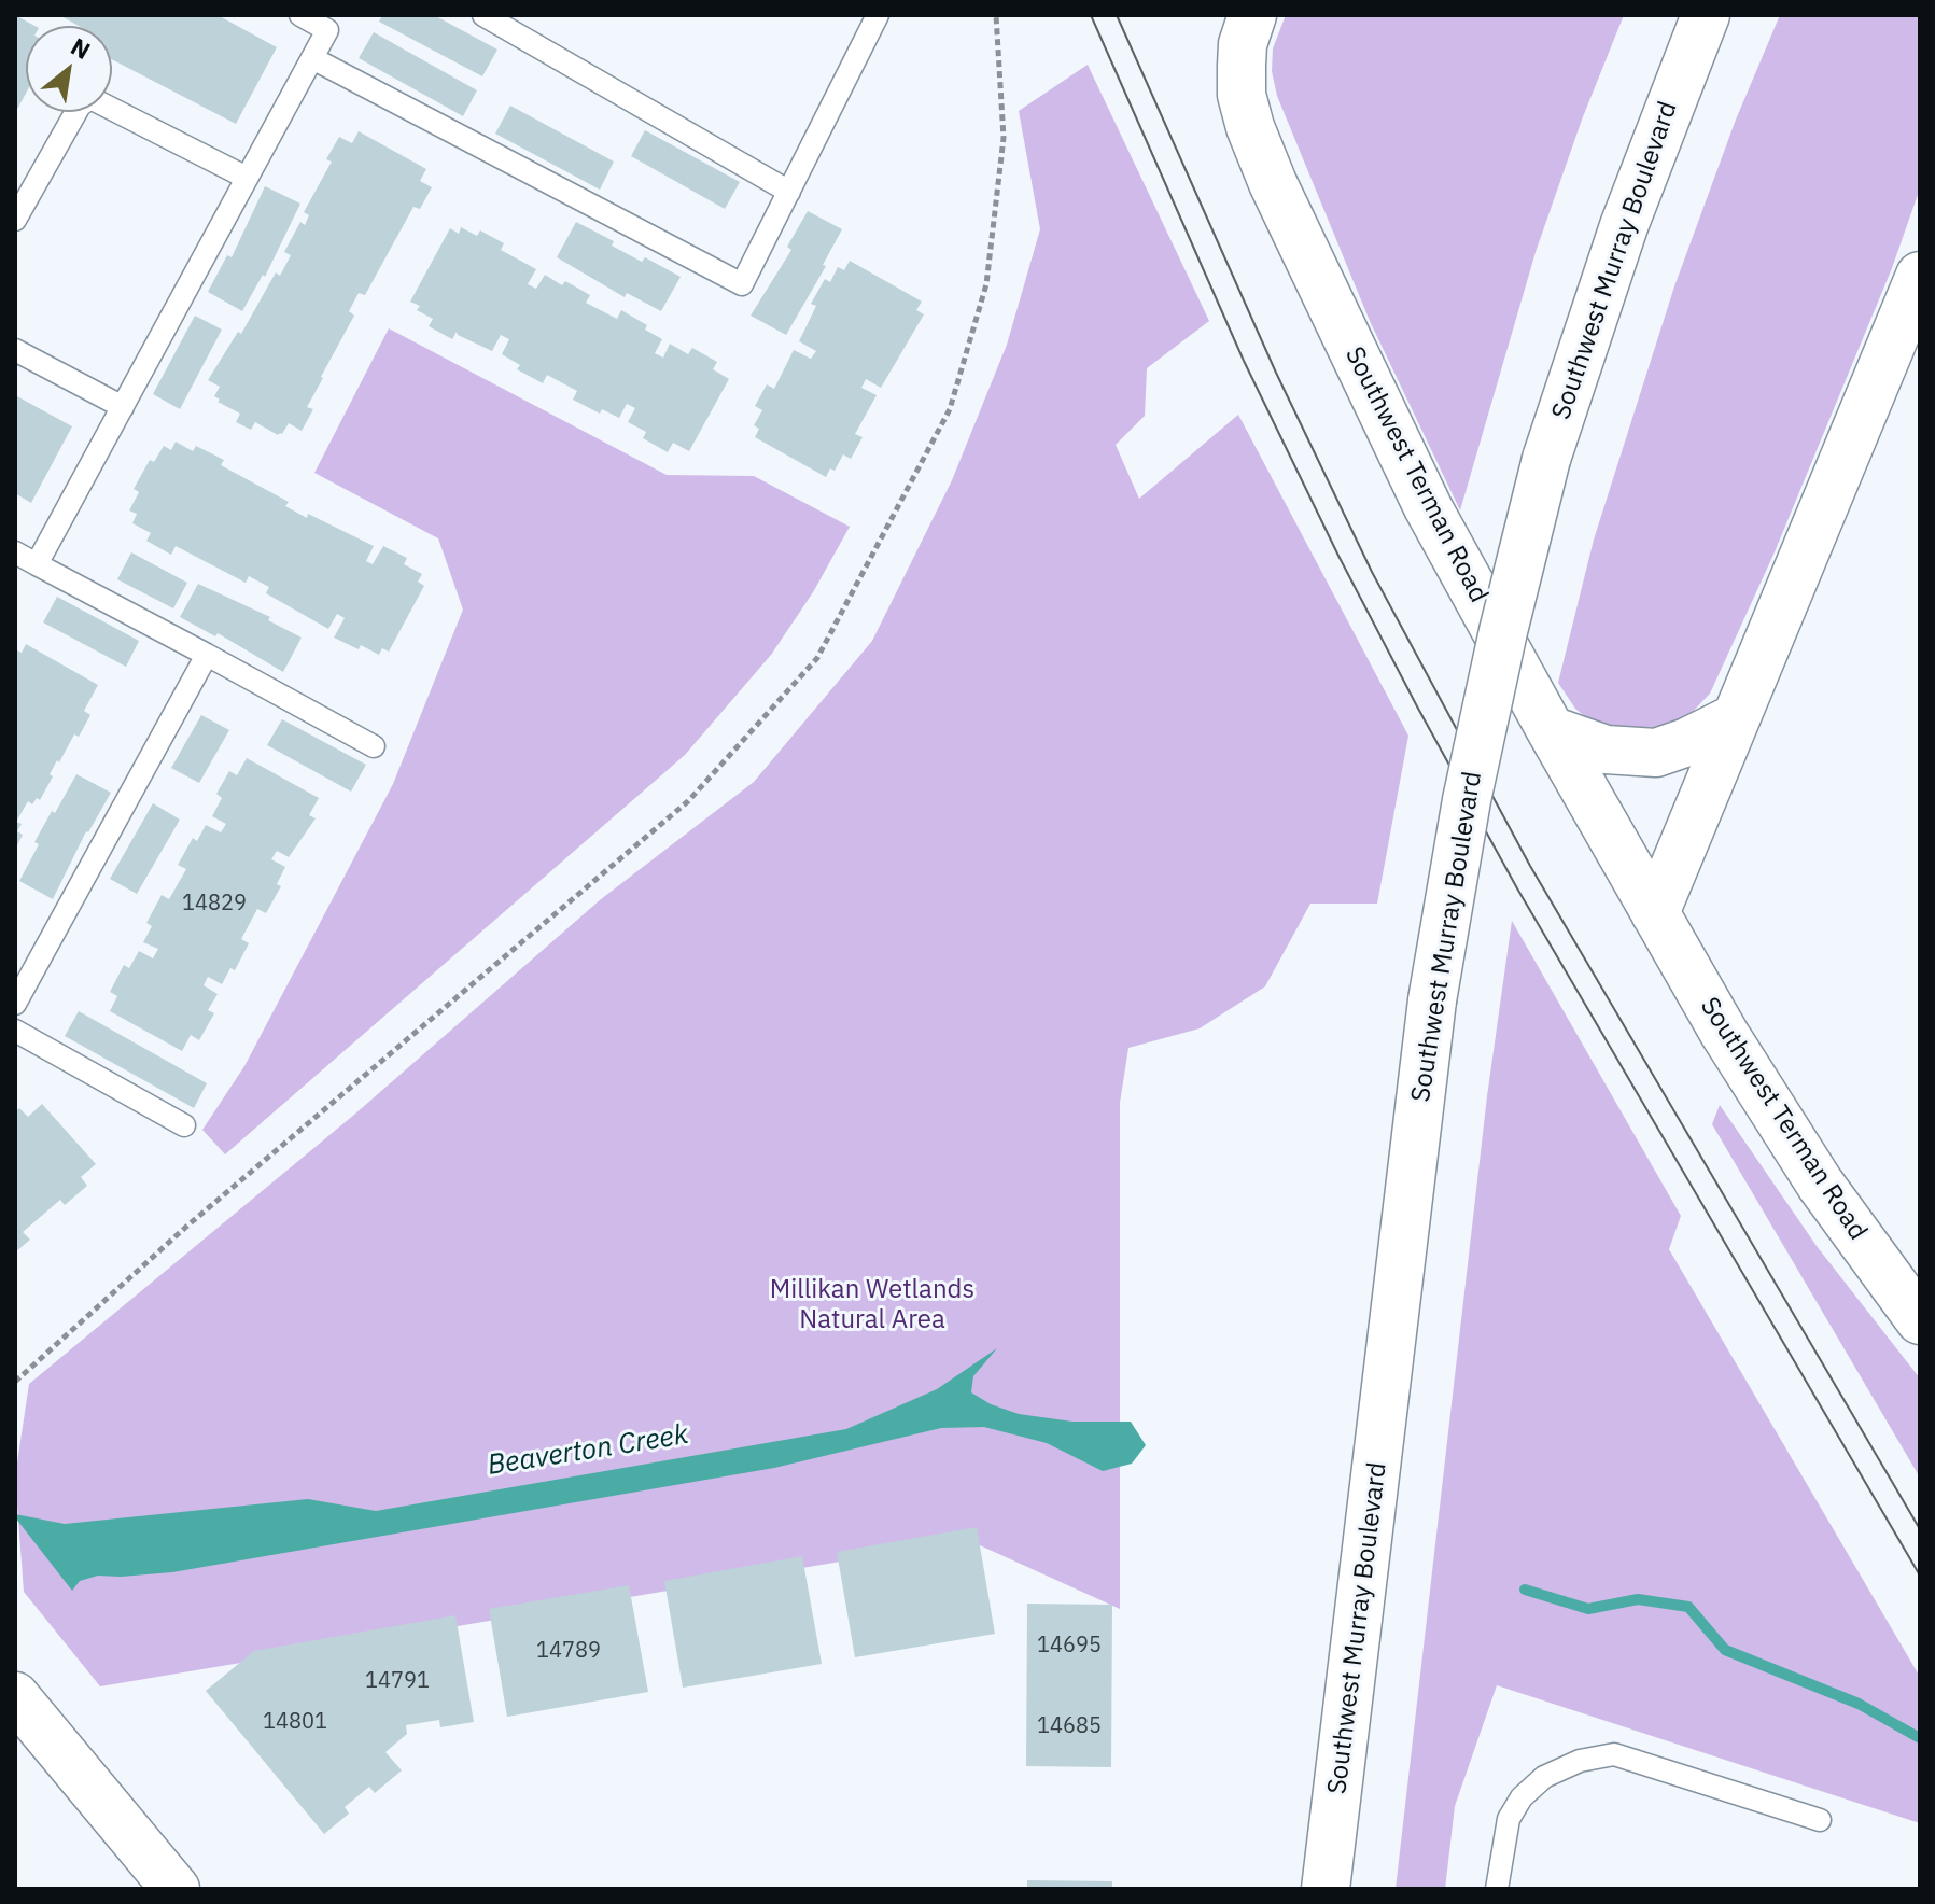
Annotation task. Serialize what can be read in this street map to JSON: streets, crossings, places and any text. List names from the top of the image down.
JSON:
{
  "streets": {
    "street": ["Southwest Murray Boulevard", "Southwest Terman Road"]
  },
  "water": ["Beaverton Creek"],
  "parks": ["Millikan Wetlands Natural Area"],
  "house_numbers": [
    "14829",
    "14695",
    "14789",
    "14791",
    "14801",
    "14685"
  ],
  "north": "top right"
}
